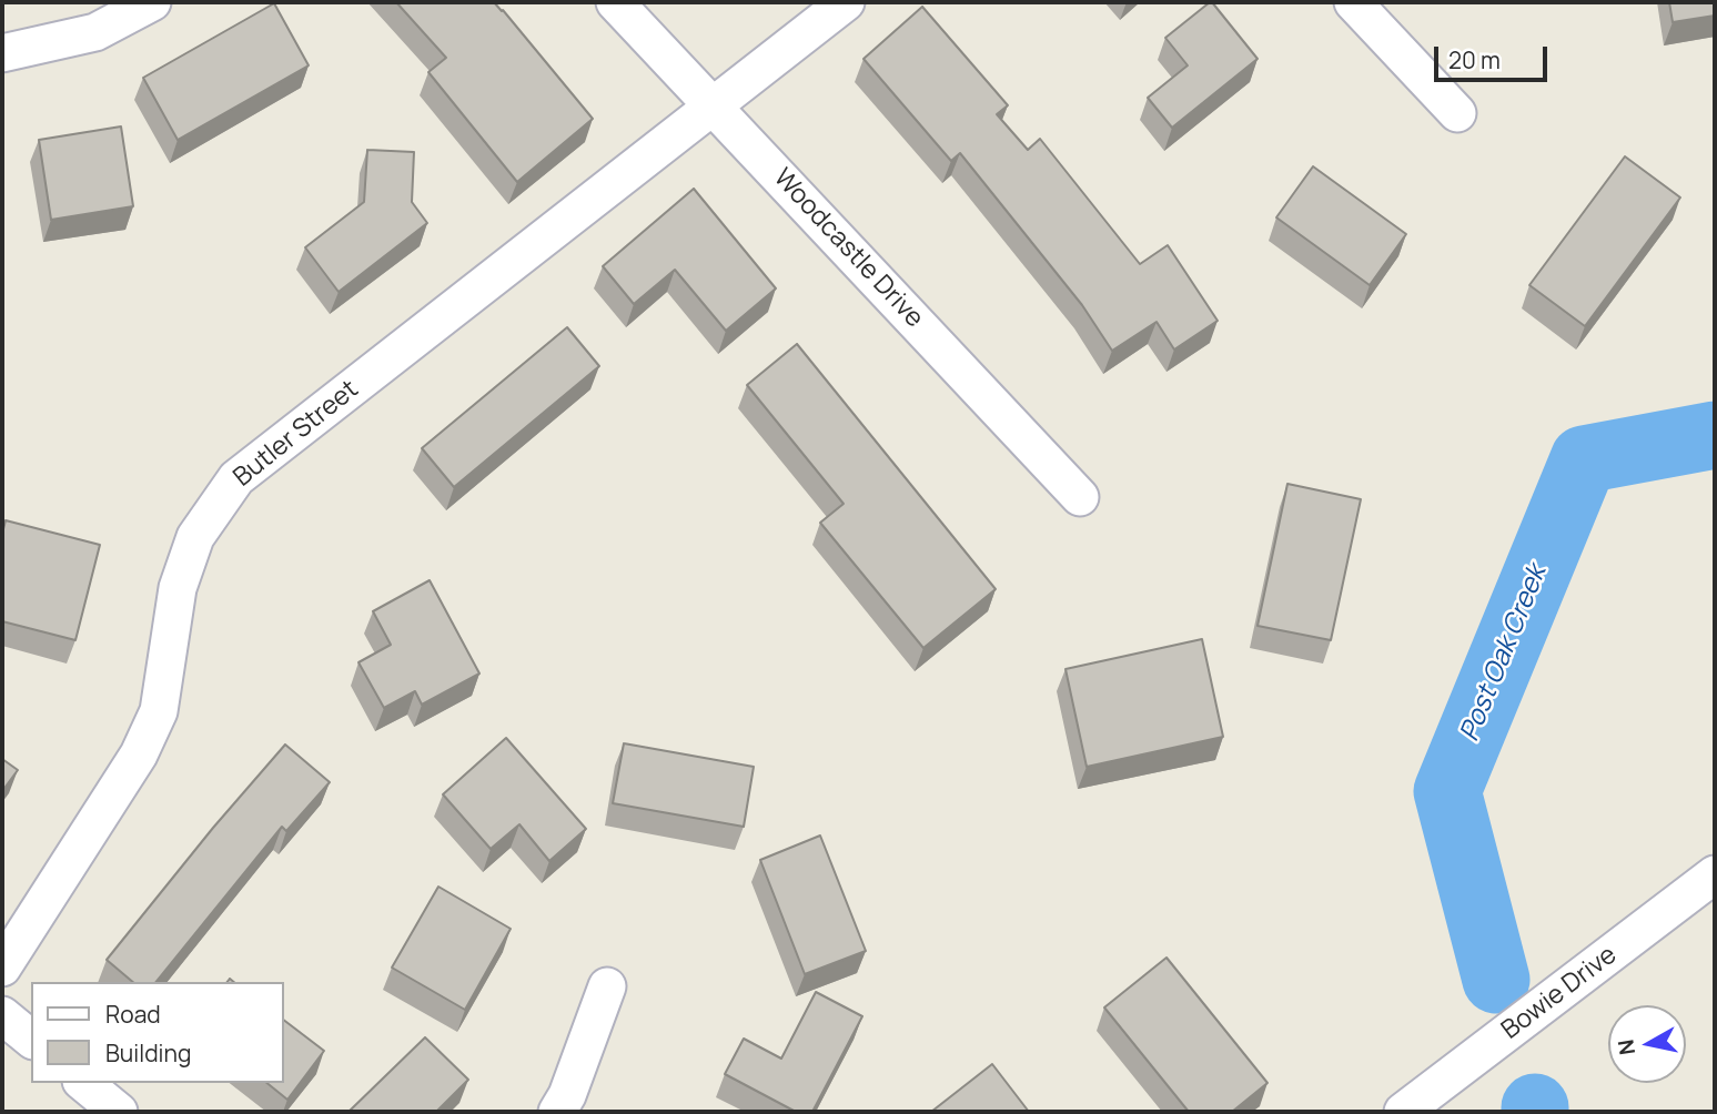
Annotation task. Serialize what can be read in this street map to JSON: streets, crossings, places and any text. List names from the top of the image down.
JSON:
{
  "streets": {
    "street": ["Woodcastle Drive", "Butler Street", "Bowie Drive"]
  },
  "crossings": [
    ["Woodcastle Drive", "Butler Street"]
  ],
  "water": ["Post Oak Creek"],
  "legend": ["Road", "Building"],
  "scale_bar": "20 m",
  "north": "left"
}
